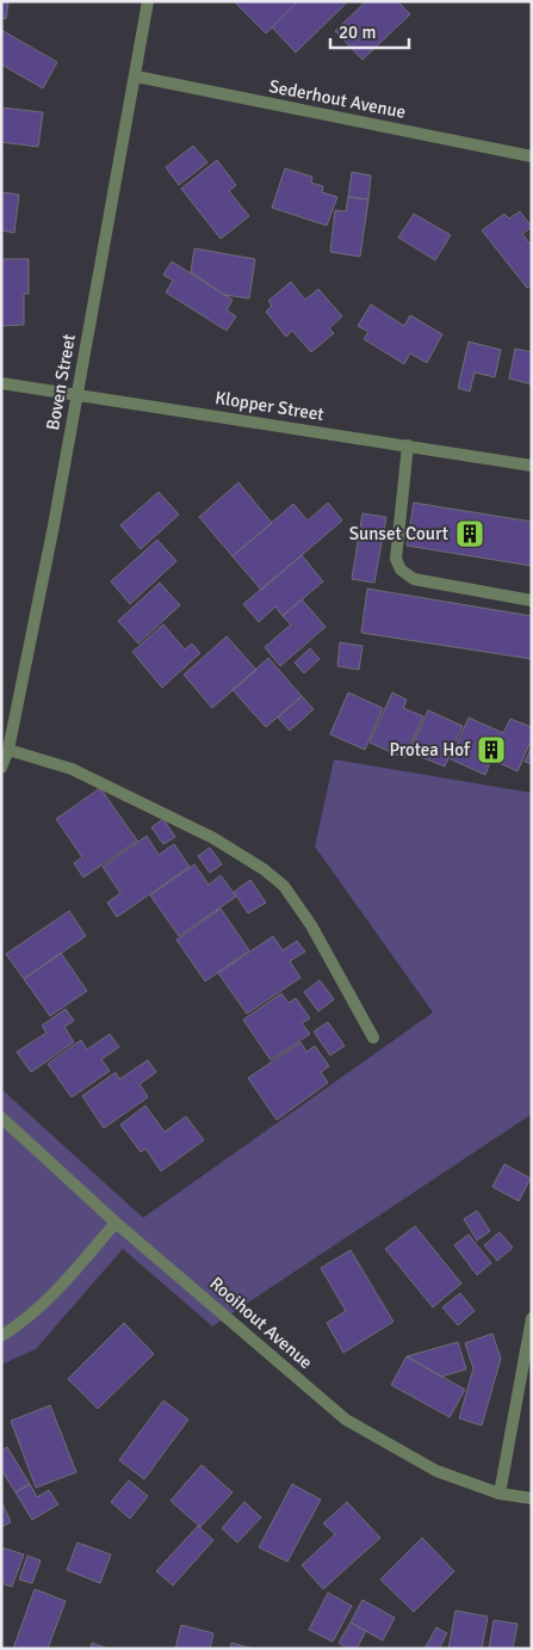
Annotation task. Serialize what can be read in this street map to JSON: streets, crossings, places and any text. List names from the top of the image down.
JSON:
{
  "streets": {
    "street": [
      "Sederhout Avenue",
      "Boven Street",
      "Klopper Street",
      "Rooihout Avenue"
    ]
  },
  "crossings": [
    ["Sederhout Avenue", "Boven Street"],
    ["Boven Street", "Klopper Street"]
  ],
  "places": {
    "building": ["Sunset Court", "Protea Hof"]
  },
  "scale_bar": "20 m"
}
